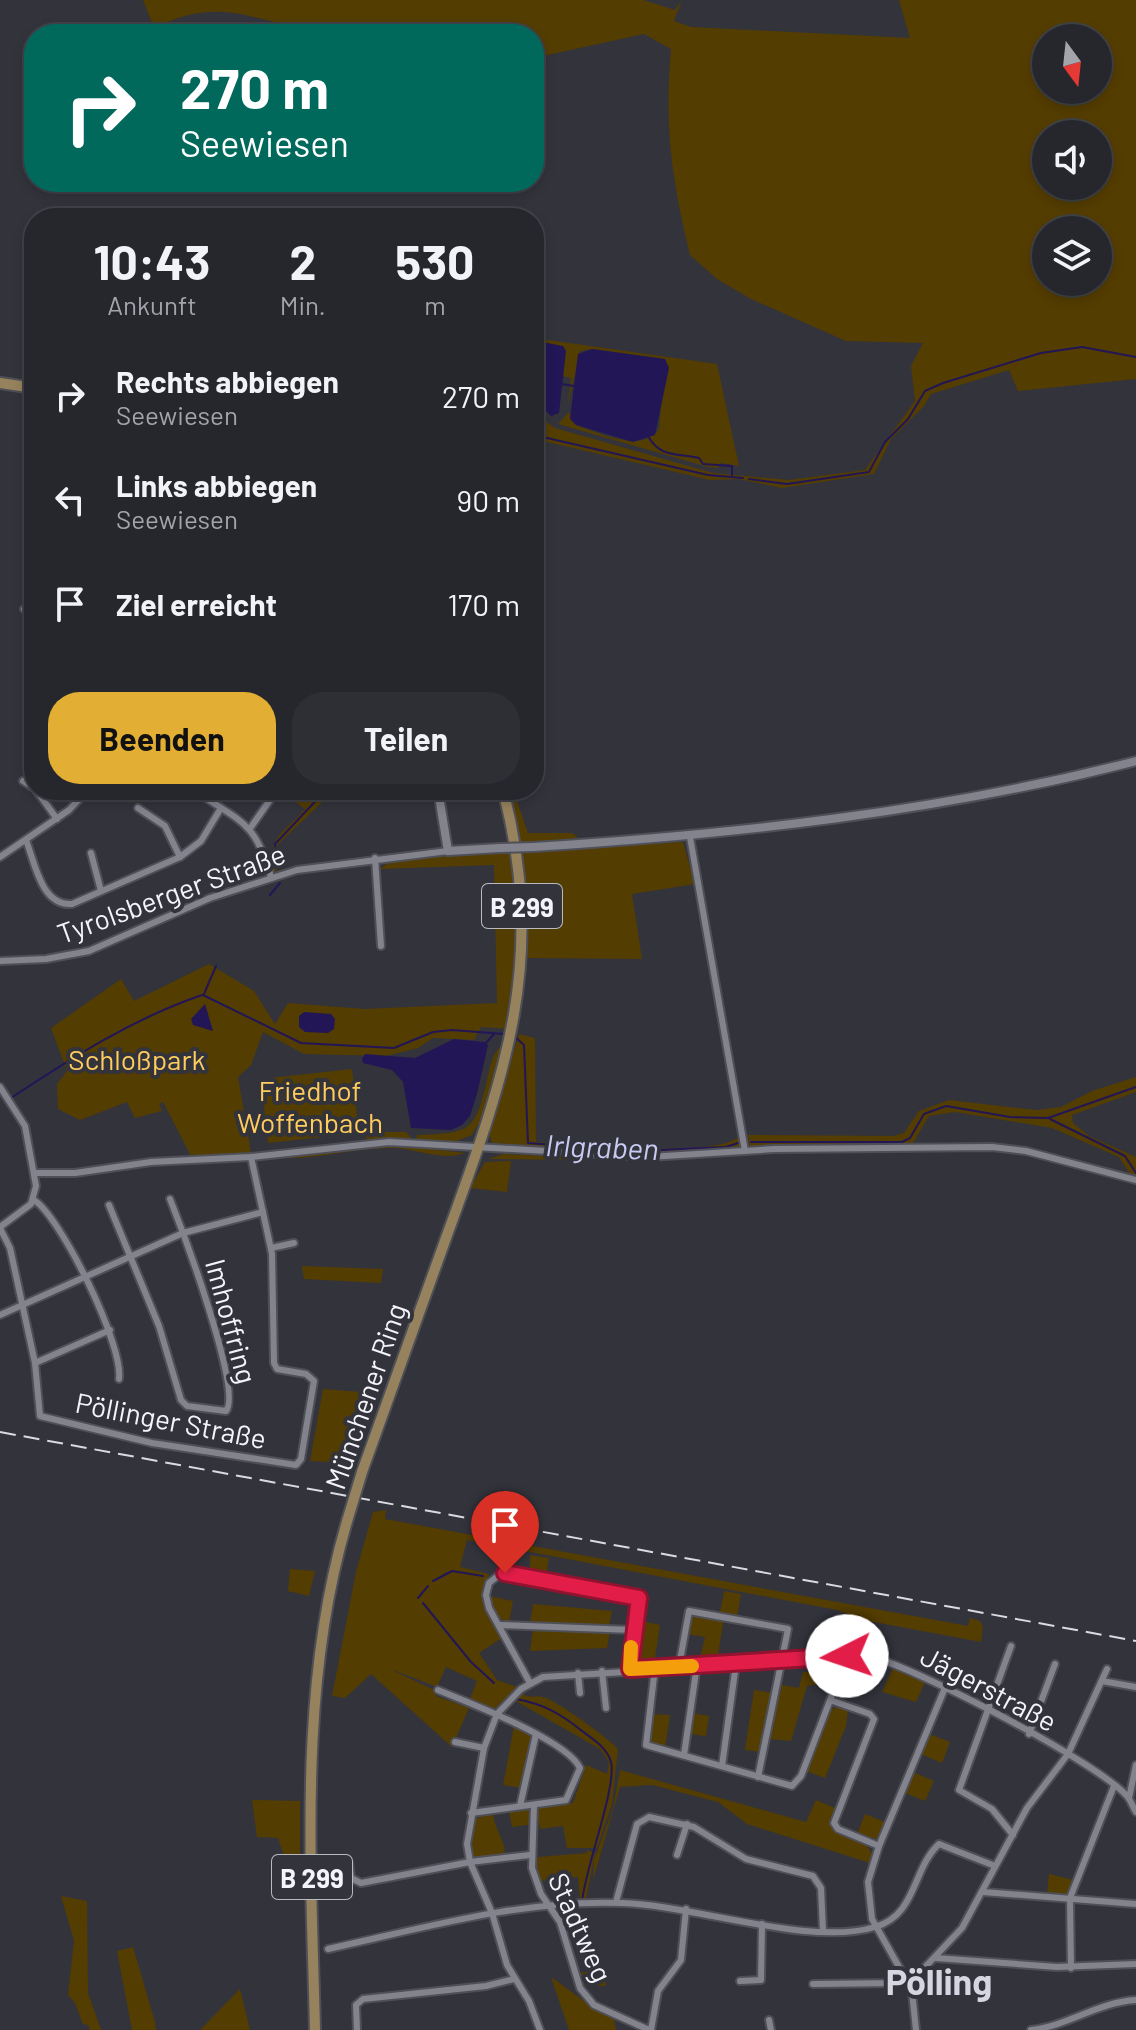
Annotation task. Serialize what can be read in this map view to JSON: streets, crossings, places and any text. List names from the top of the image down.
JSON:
{
  "streets": {
    "main road": ["B 299", "Münchener Ring"],
    "street": [
      "Tyrolsberger Straße",
      "Imhoffring",
      "Pöllinger Straße",
      "Jägerstraße",
      "Stadtweg"
    ]
  },
  "districts": ["Pölling"],
  "water": ["Irlgraben"],
  "parks": ["Schloßpark", "Friedhof Woffenbach"],
  "north": "bottom",
  "page": {
    "turn": ["270 m", "Seewiesen"],
    "eta": [
      "10:43",
      "Ankunft",
      "2",
      "Min.",
      "530",
      "m"
    ],
    "list": [
      {
        "name": "Rechts abbiegen",
        "note": "Seewiesen",
        "value": "270 m"
      },
      {
        "name": "Links abbiegen",
        "note": "Seewiesen",
        "value": "90 m"
      },
      {
        "name": "Ziel erreicht",
        "value": "170 m"
      }
    ],
    "buttons": ["Beenden", "Teilen"]
  }
}
